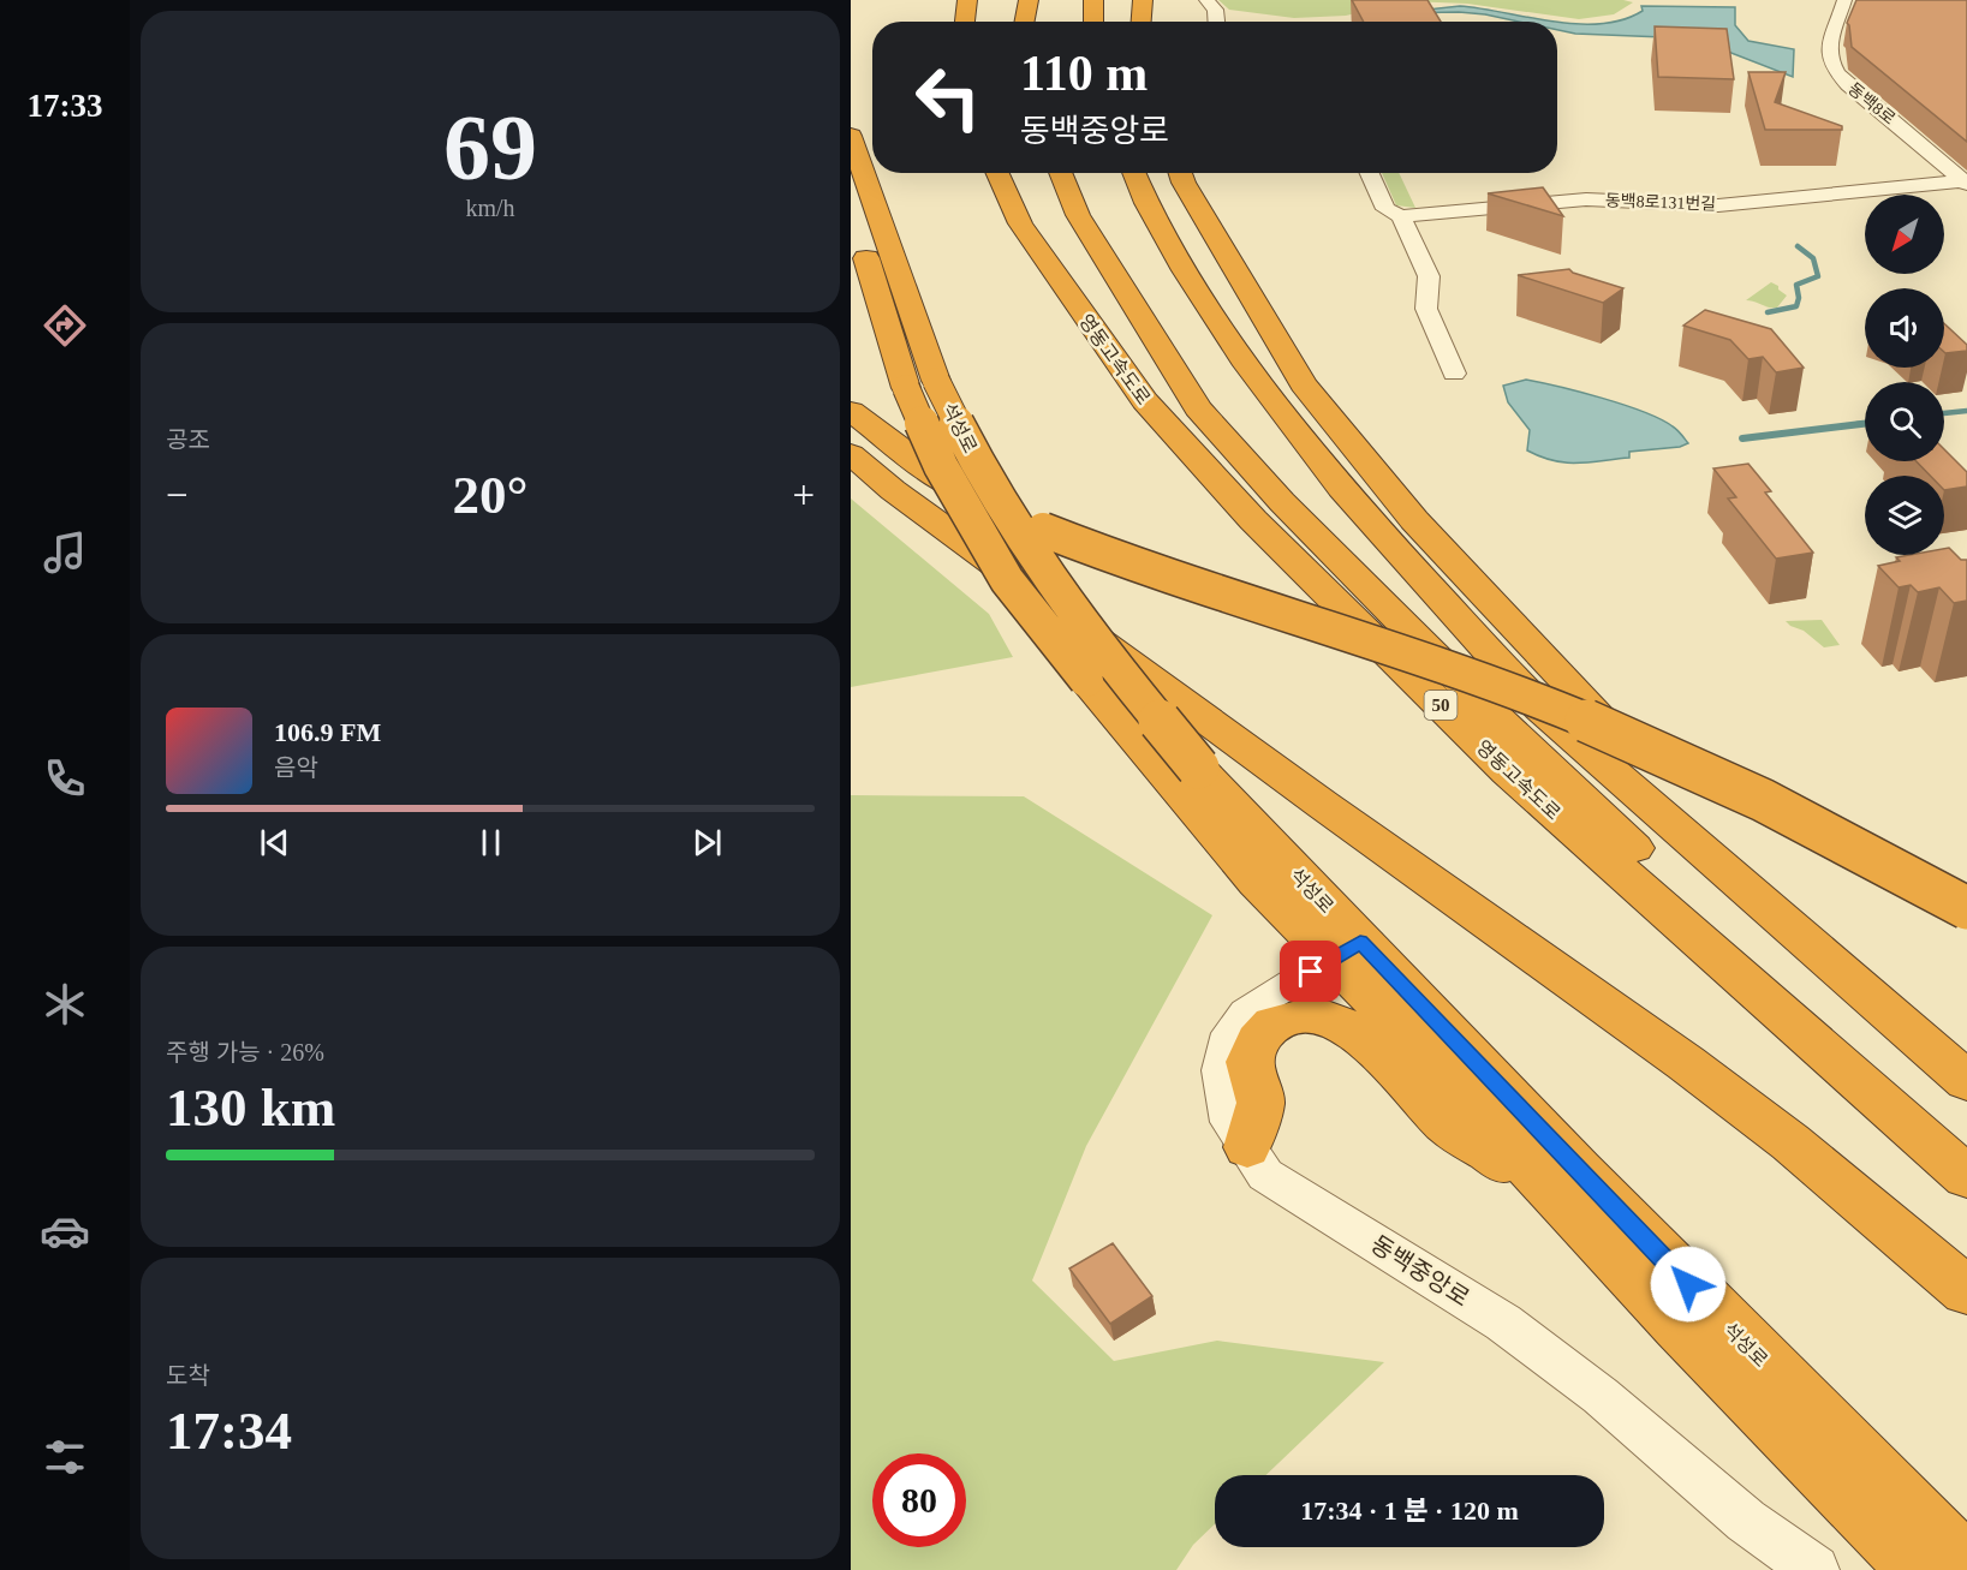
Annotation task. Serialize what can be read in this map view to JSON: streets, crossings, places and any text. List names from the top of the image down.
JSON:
{
  "streets": {
    "highway": ["영동고속도로", "석성로", "50"],
    "street": ["동백8로", "동백8로131번길", "동백중앙로"]
  },
  "crossings": [
    ["동백8로", "동백8로131번길"],
    ["석성로", "동백중앙로"]
  ],
  "north": "bottom left",
  "page": {
    "tabs": "17:33",
    "tile": [
      ["69", "km/h"],
      "공조",
      ["주행 가능 · 26%", "130 km"],
      ["도착", "17:34"]
    ],
    "turn": ["110 m", "동백중앙로"],
    "heat": ["−", "20°", "+"],
    "song": ["106.9 FM", "음악"],
    "limit": "80",
    "trip": "17:34 · 1 분 · 120 m"
  }
}
